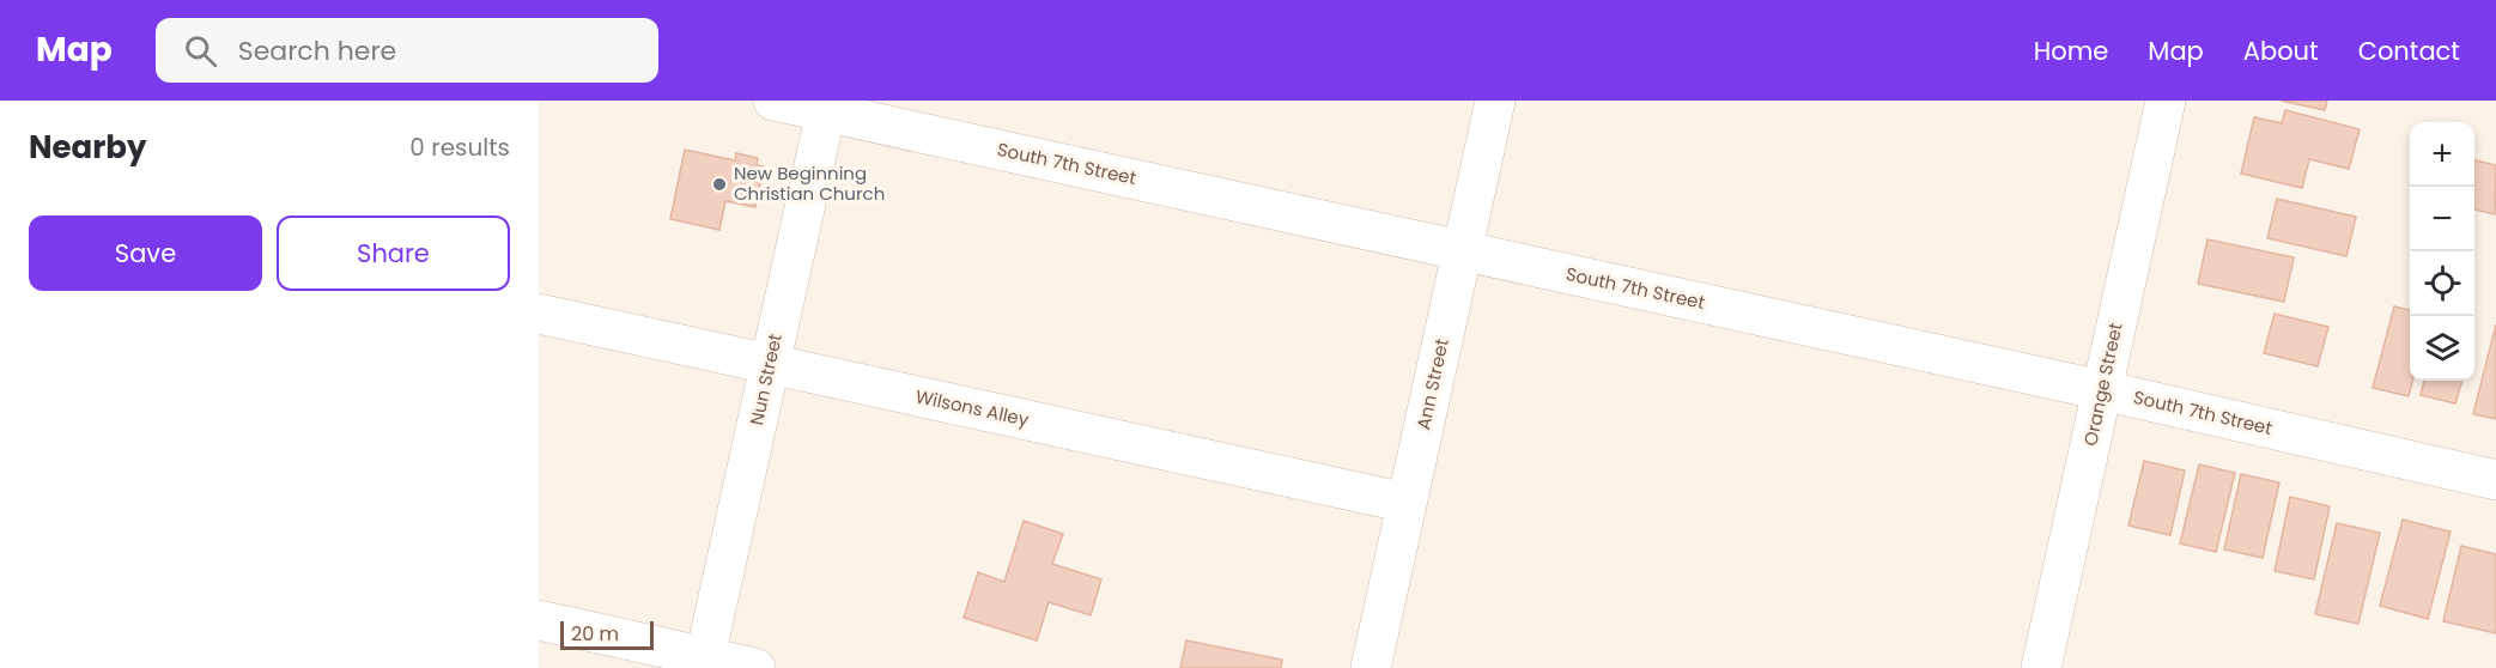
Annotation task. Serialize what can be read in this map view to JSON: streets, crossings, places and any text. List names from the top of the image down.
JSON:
{
  "streets": {
    "street": [
      "South 7th Street",
      "Nun Street",
      "Ann Street",
      "Orange Street",
      "Wilsons Alley"
    ]
  },
  "crossings": [
    ["South 7th Street", "Nun Street"],
    ["South 7th Street", "Ann Street"],
    ["South 7th Street", "Orange Street"],
    ["Nun Street", "Wilsons Alley"],
    ["Ann Street", "Wilsons Alley"]
  ],
  "places": ["New Beginning Christian Church"],
  "scale_bar": "20 m",
  "page": {
    "header": "Map",
    "search": "Search here",
    "nav": [
      "Home",
      "Map",
      "About",
      "Contact"
    ],
    "heading": ["Nearby", "0 results"],
    "map_buttons": ["+", "−"],
    "buttons": ["Save", "Share"],
    "scale": "20 m"
  }
}
